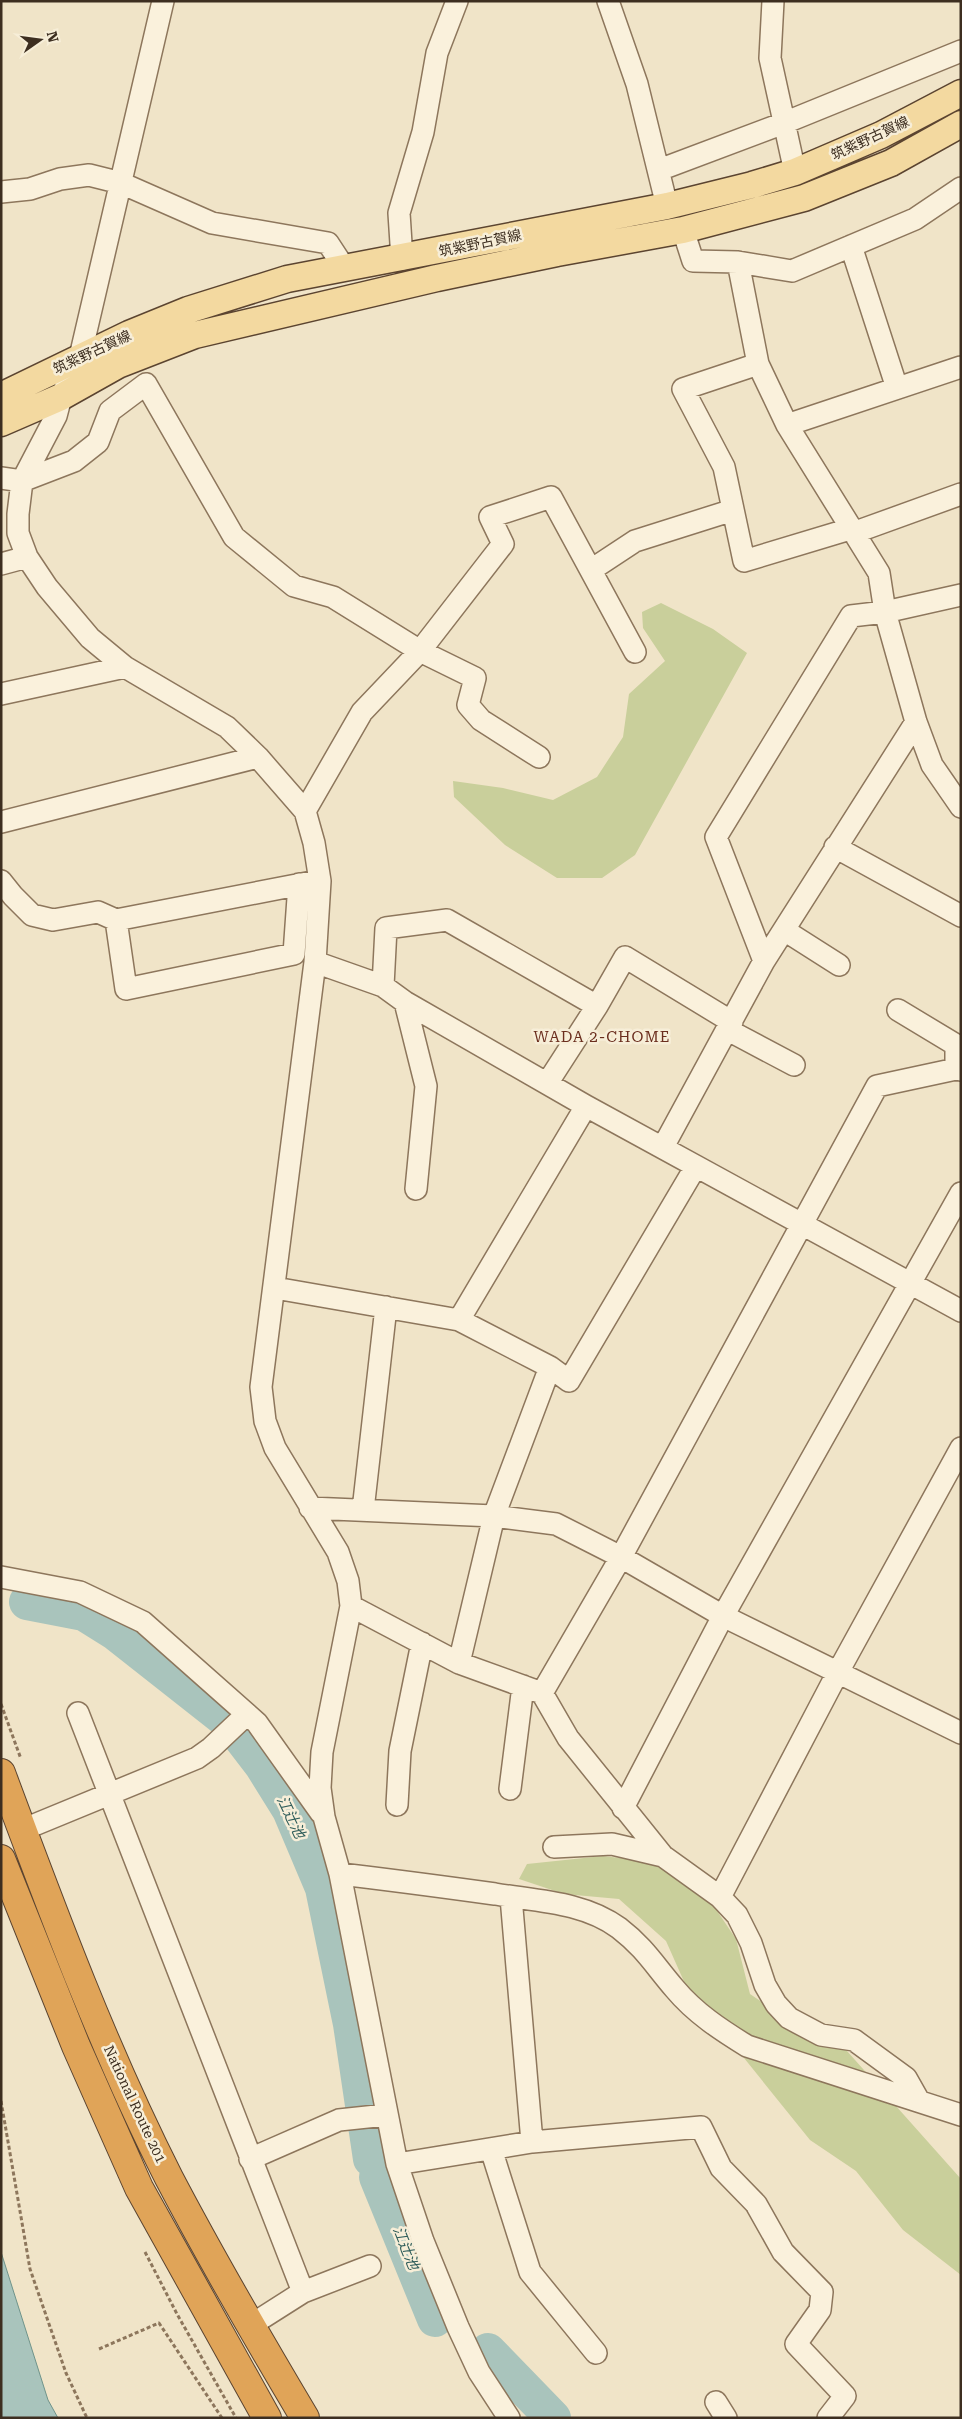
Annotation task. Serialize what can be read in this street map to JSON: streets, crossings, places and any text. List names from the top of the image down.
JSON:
{
  "streets": {
    "highway": ["National Route 201"],
    "main road": ["筑紫野古賀線"]
  },
  "districts": ["WADA 2-CHOME"],
  "water": ["江辻池"],
  "north": "right"
}
